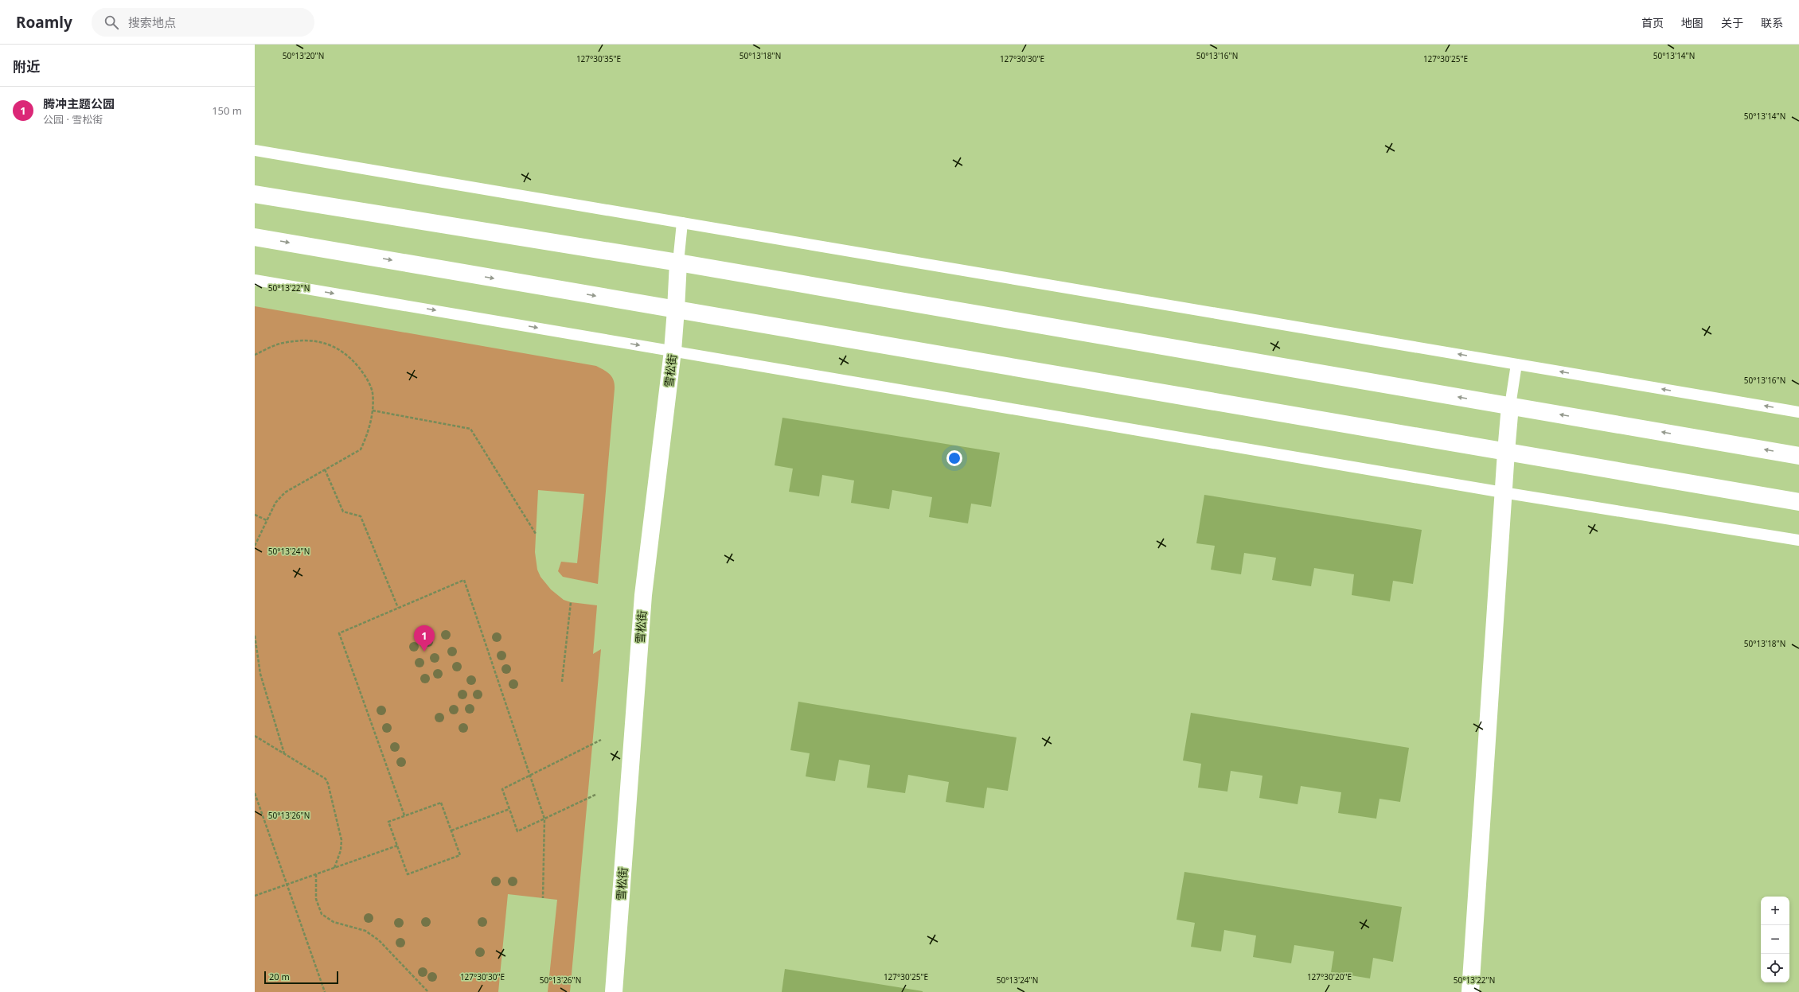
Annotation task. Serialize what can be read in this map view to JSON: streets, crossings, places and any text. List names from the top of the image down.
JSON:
{
  "streets": {
    "street": ["雪松街"]
  },
  "scale_bar": "20 m",
  "page": {
    "header": "Roamly",
    "search": "搜索地点",
    "nav": [
      "首页",
      "地图",
      "关于",
      "联系"
    ],
    "heading": "附近",
    "list": [
      {
        "mark": "1",
        "name": "腾冲主题公园",
        "note": "公园 · 雪松街",
        "value": "150 m"
      }
    ],
    "pins": "1",
    "map_buttons": ["+", "−"],
    "scale": "20 m"
  },
  "coordinates": [
    "50°13'20\"N",
    "50°13'18\"N",
    "50°13'16\"N",
    "50°13'14\"N",
    "127°30'35\"E",
    "127°30'30\"E",
    "127°30'25\"E",
    "50°13'22\"N",
    "50°13'24\"N",
    "50°13'26\"N",
    "127°30'20\"E"
  ]
}
